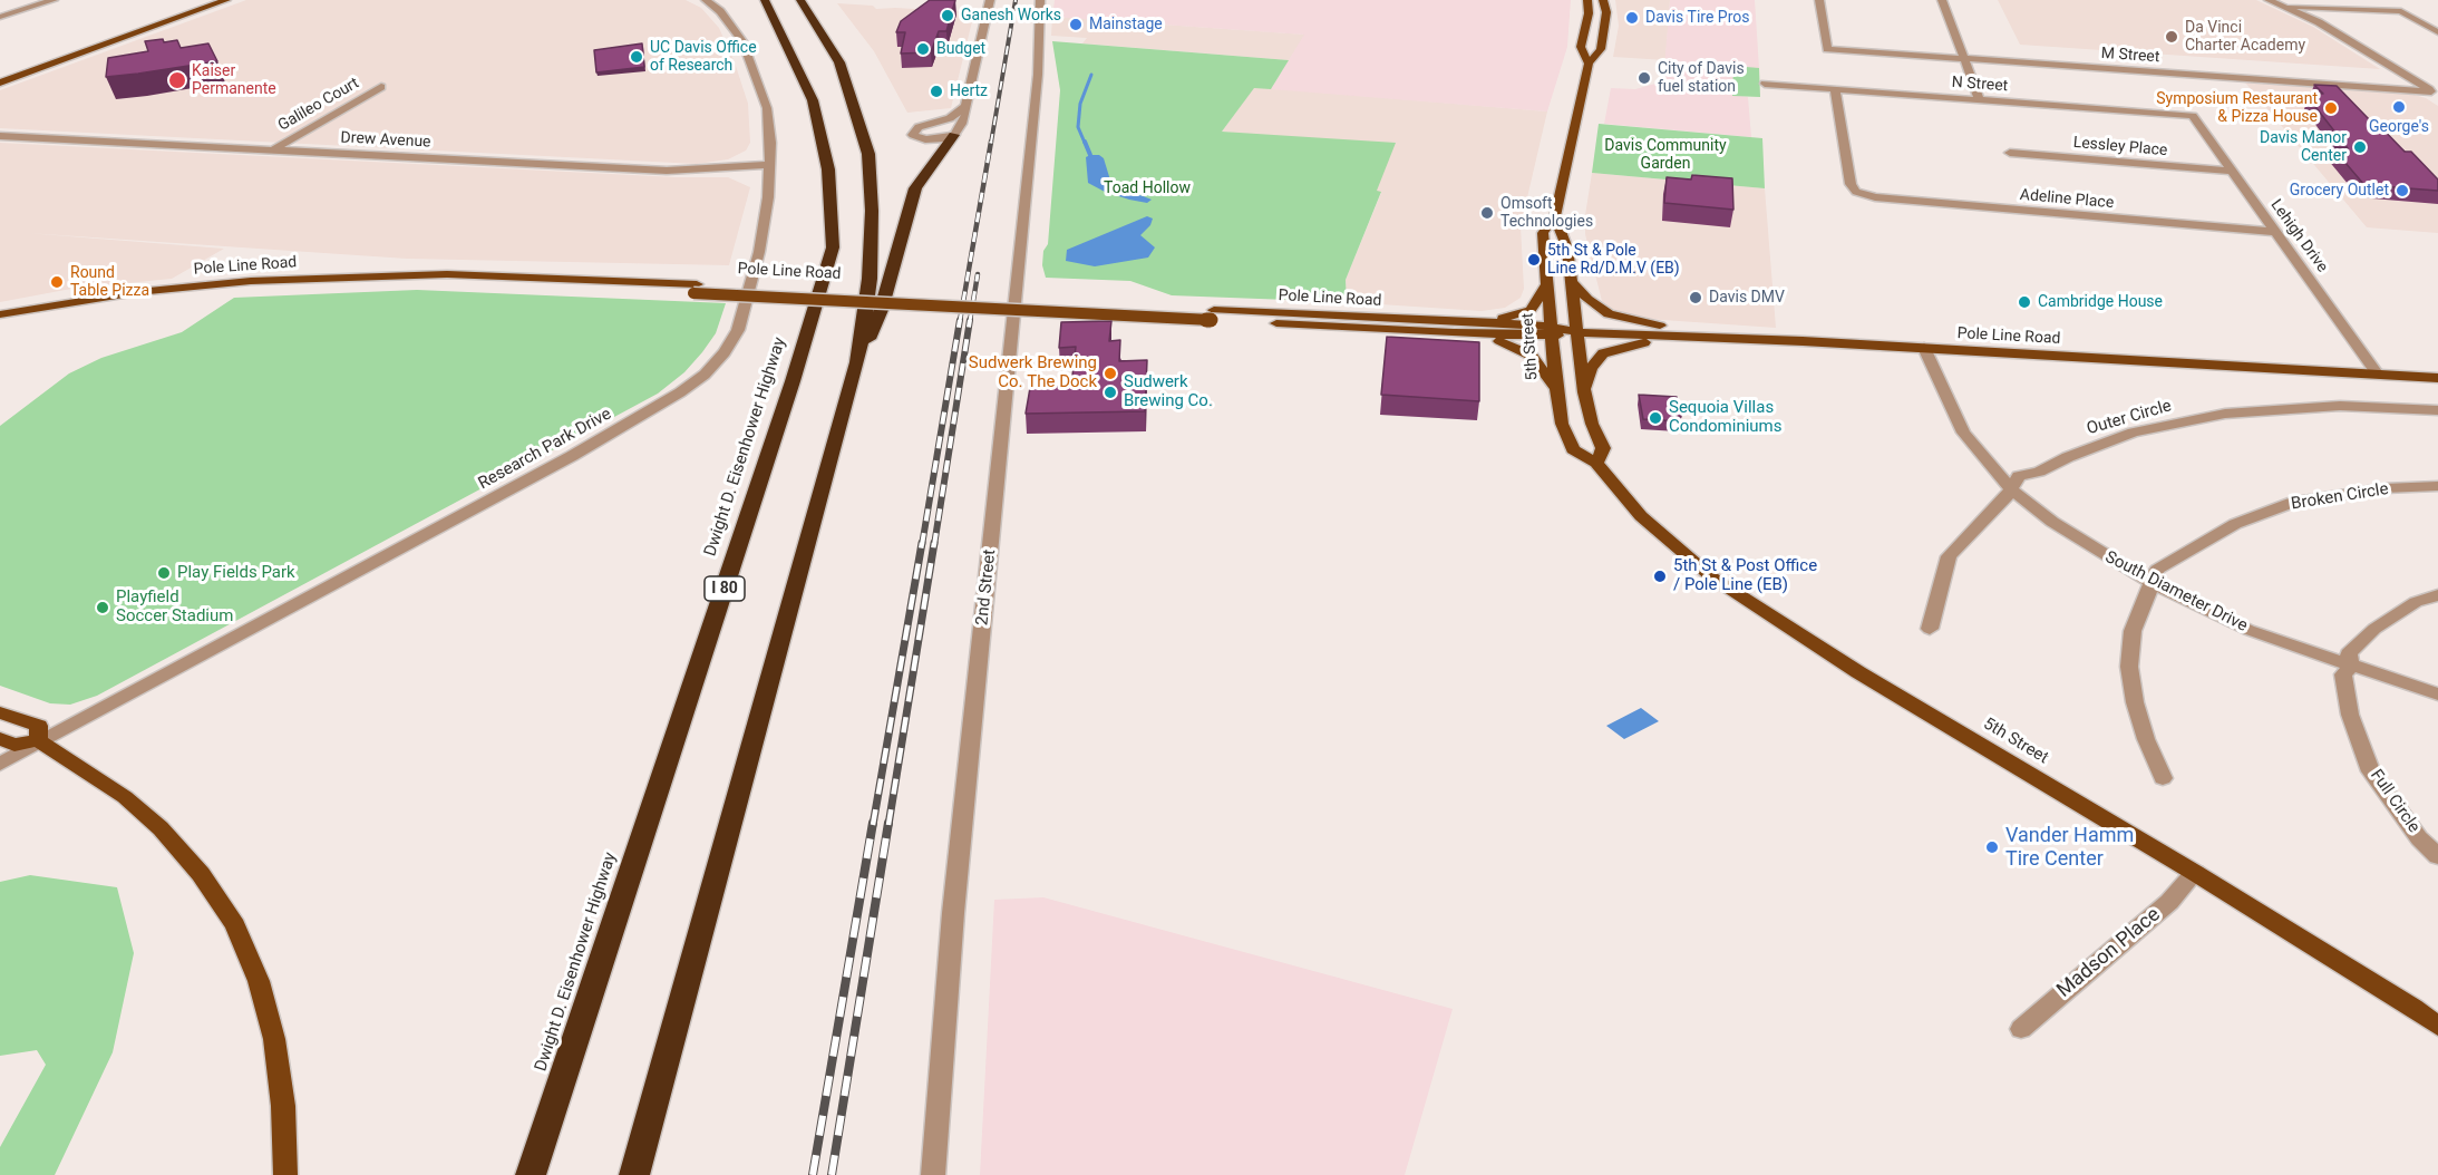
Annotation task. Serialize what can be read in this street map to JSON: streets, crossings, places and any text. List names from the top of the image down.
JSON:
{
  "streets": {
    "highway": ["Dwight D. Eisenhower Highway", "I 80"],
    "main road": ["Pole Line Road", "5th Street"],
    "street": [
      "M Street",
      "N Street",
      "Galileo Court",
      "Drew Avenue",
      "Lessley Place",
      "Adeline Place",
      "Lehigh Drive",
      "Outer Circle",
      "Research Park Drive",
      "Broken Circle",
      "2nd Street",
      "South Diameter Drive",
      "Full Circle",
      "Madson Place"
    ]
  },
  "crossings": [
    ["N Street", "Adeline Place"],
    ["N Street", "Lehigh Drive"],
    ["Galileo Court", "Drew Avenue"],
    ["Drew Avenue", "Research Park Drive"],
    ["Lessley Place", "Lehigh Drive"],
    ["Adeline Place", "Lehigh Drive"],
    ["Lehigh Drive", "Pole Line Road"],
    ["Pole Line Road", "5th Street"],
    ["Pole Line Road", "South Diameter Drive"],
    ["5th Street", "Madson Place"],
    ["Outer Circle", "South Diameter Drive"],
    ["Broken Circle", "South Diameter Drive"],
    ["South Diameter Drive", "Full Circle"]
  ],
  "parks": ["Davis Community Garden", "Toad Hollow"],
  "places": [
    "Ganesh Works",
    "Davis Tire Pros",
    "Mainstage",
    "Da Vinci Charter Academy",
    "Budget",
    "UC Davis Office of Research",
    "City of Davis fuel station",
    "Kaiser Permanente",
    "Hertz",
    "George's",
    "Symposium Restaurant & Pizza House",
    "Davis Manor Center",
    "Grocery Outlet",
    "Omsoft Technologies",
    "5th St & Pole Line Rd/D.M.V (EB)",
    "Round Table Pizza",
    "Davis DMV",
    "Cambridge House",
    "Sudwerk Brewing Co. The Dock",
    "Sudwerk Brewing Co.",
    "Sequoia Villas Condominiums",
    "Play Fields Park",
    "5th St & Post Office / Pole Line (EB)",
    "Playfield Soccer Stadium",
    "Vander Hamm Tire Center"
  ]
}
